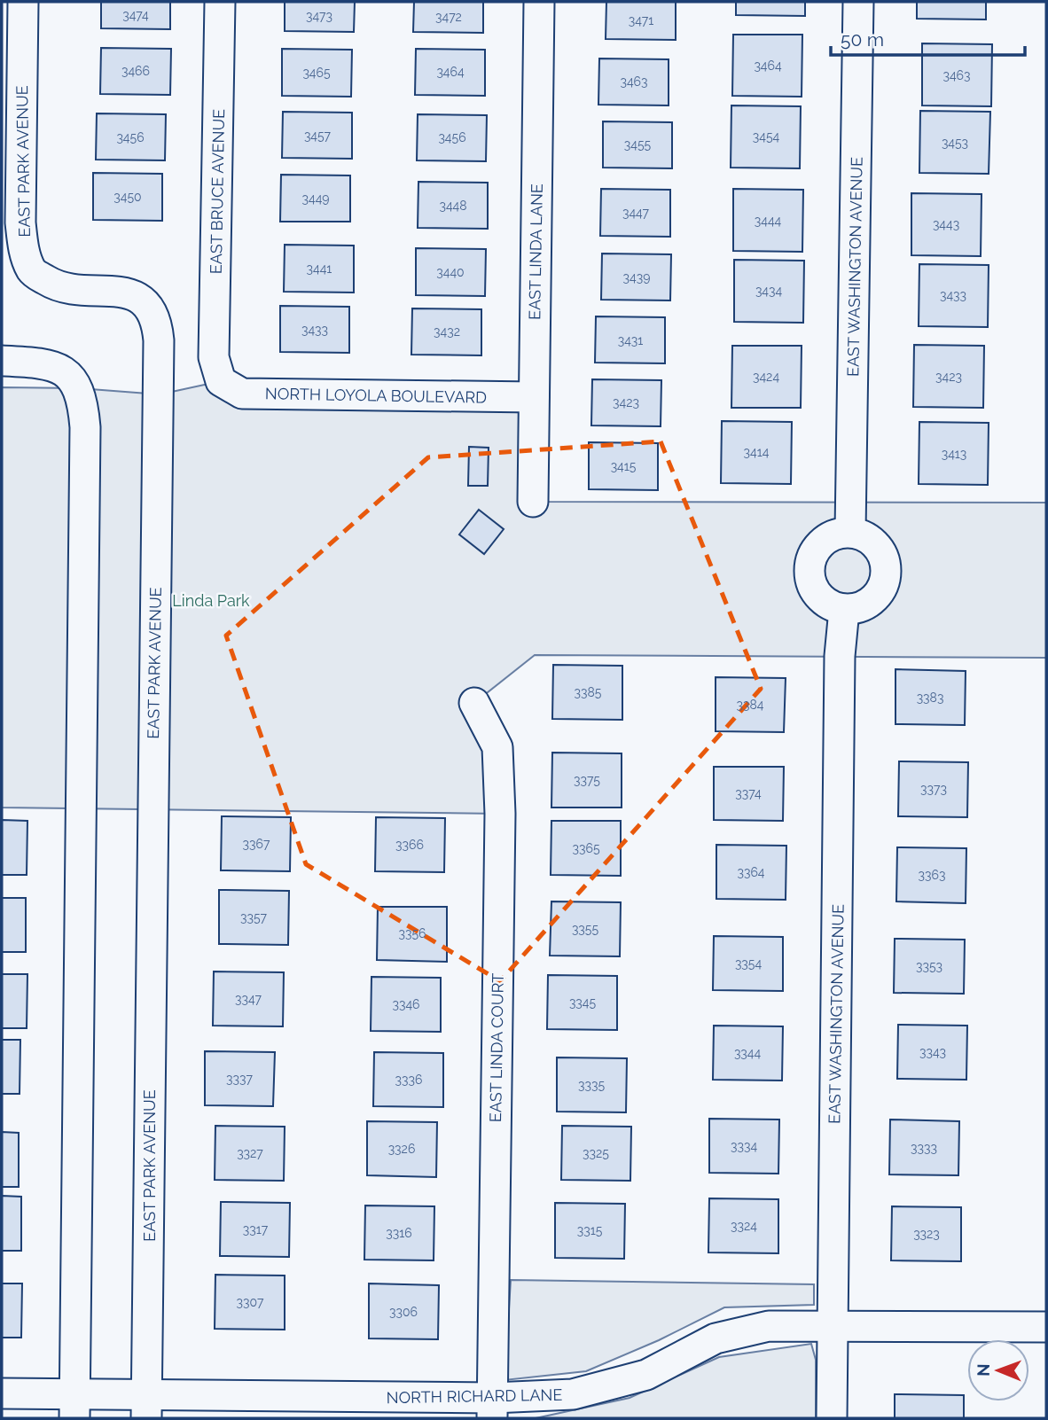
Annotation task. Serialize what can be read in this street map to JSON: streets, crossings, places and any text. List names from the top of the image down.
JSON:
{
  "streets": {
    "street": [
      "EAST PARK AVENUE",
      "EAST BRUCE AVENUE",
      "EAST LINDA LANE",
      "EAST WASHINGTON AVENUE",
      "NORTH LOYOLA BOULEVARD",
      "EAST LINDA COURT",
      "NORTH RICHARD LANE"
    ]
  },
  "crossings": [
    ["EAST PARK AVENUE", "NORTH RICHARD LANE"],
    ["EAST BRUCE AVENUE", "NORTH LOYOLA BOULEVARD"],
    ["EAST LINDA LANE", "NORTH LOYOLA BOULEVARD"],
    ["EAST WASHINGTON AVENUE", "NORTH RICHARD LANE"],
    ["EAST LINDA COURT", "NORTH RICHARD LANE"]
  ],
  "parks": ["Linda Park"],
  "house_numbers": [
    "3474",
    "3473",
    "3472",
    "3471",
    "3464",
    "3466",
    "3464",
    "3465",
    "3463",
    "3463",
    "3457",
    "3454",
    "3456",
    "3456",
    "3453",
    "3455",
    "3450",
    "3449",
    "3448",
    "3447",
    "3444",
    "3443",
    "3441",
    "3440",
    "3439",
    "3434",
    "3433",
    "3433",
    "3432",
    "3431",
    "3424",
    "3423",
    "3423",
    "3414",
    "3413",
    "3415",
    "3385",
    "3383",
    "3384",
    "3375",
    "3373",
    "3374",
    "3367",
    "3366",
    "3365",
    "3364",
    "3363",
    "3357",
    "3355",
    "3356",
    "3354",
    "3353",
    "3347",
    "3345",
    "3346",
    "3343",
    "3344",
    "3337",
    "3336",
    "3335",
    "3334",
    "3333",
    "3326",
    "3327",
    "3325",
    "3324",
    "3317",
    "3315",
    "3316",
    "3323",
    "3307",
    "3306"
  ],
  "scale_bar": "50 m",
  "north": "left"
}
